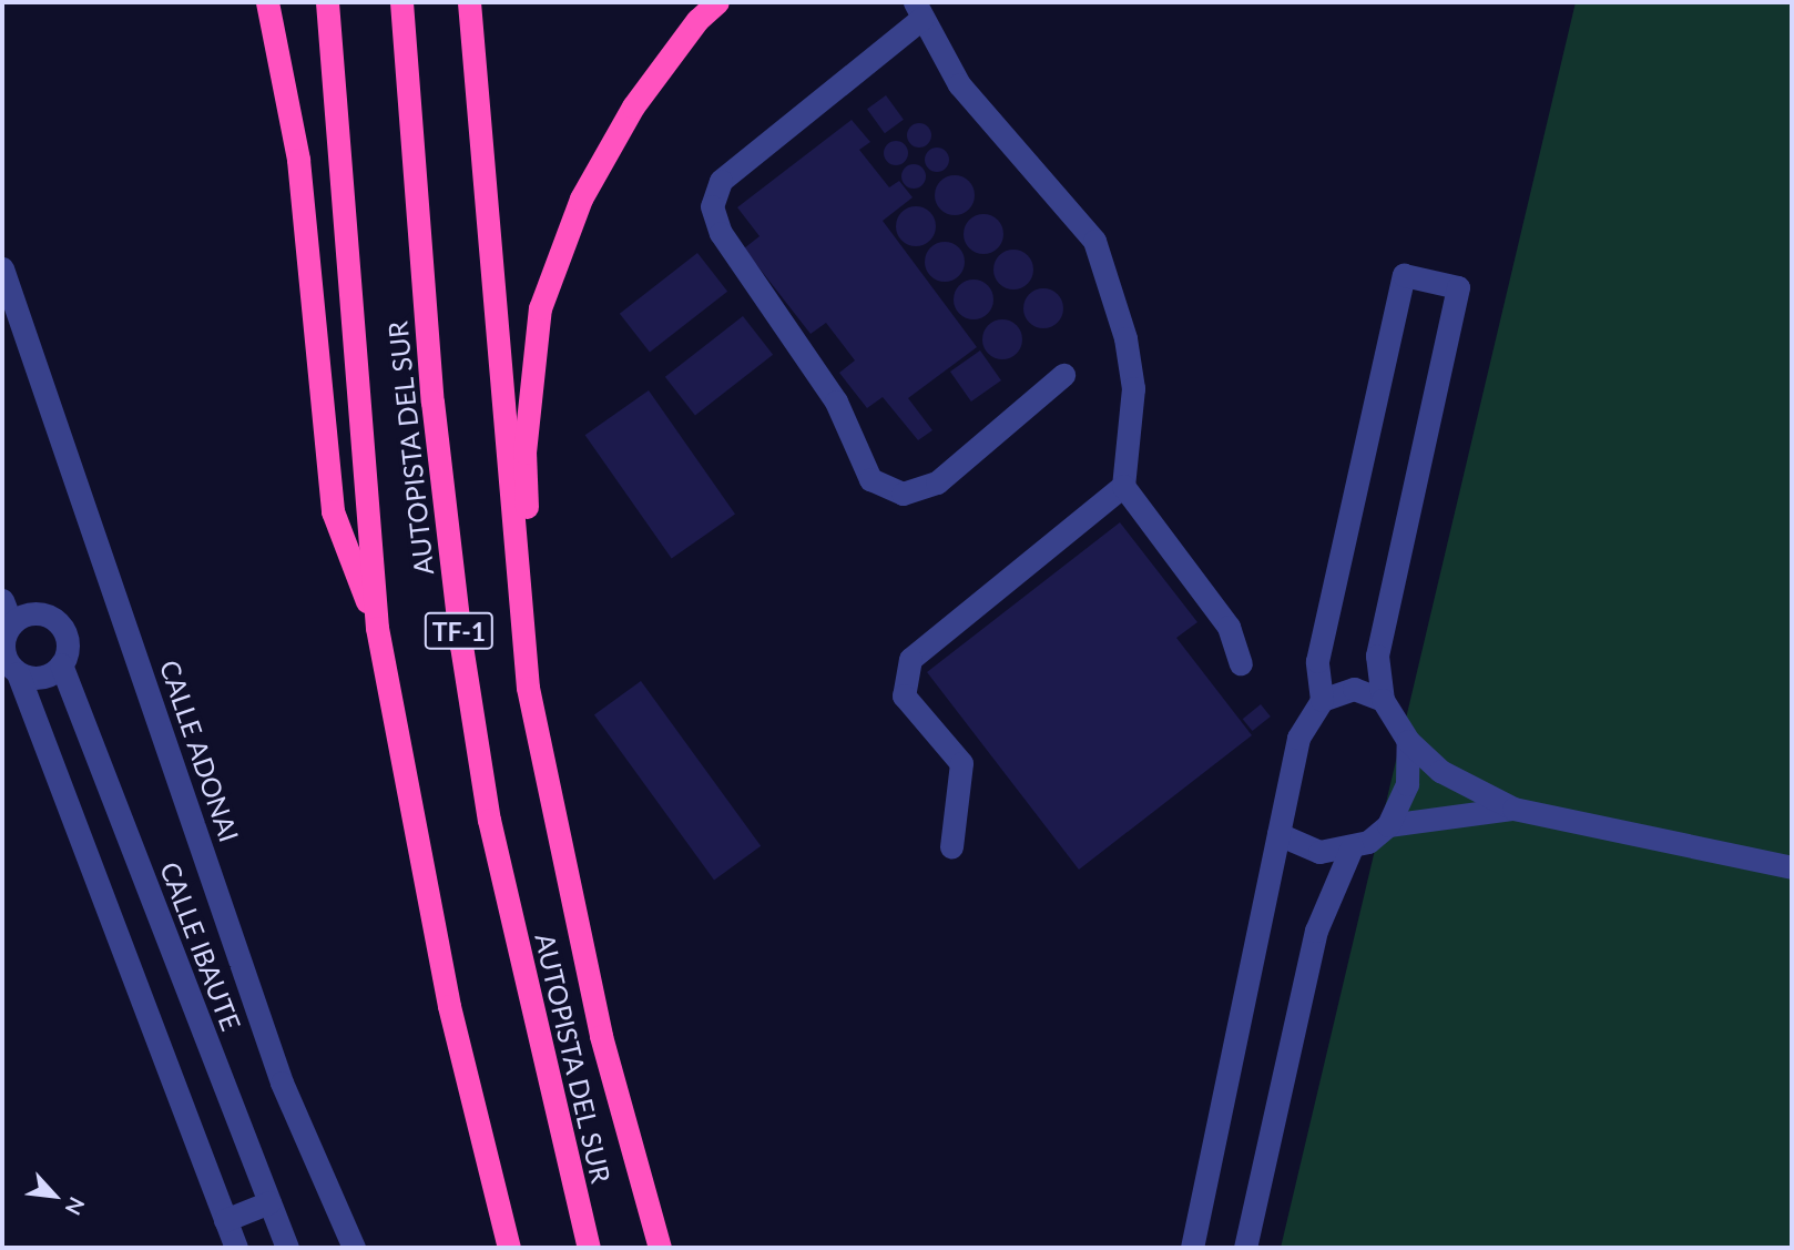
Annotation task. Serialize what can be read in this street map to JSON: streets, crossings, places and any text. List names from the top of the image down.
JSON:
{
  "streets": {
    "highway": ["AUTOPISTA DEL SUR", "TF-1"],
    "street": ["CALLE ADONAI", "CALLE IBAUTE"]
  },
  "north": "bottom right"
}
